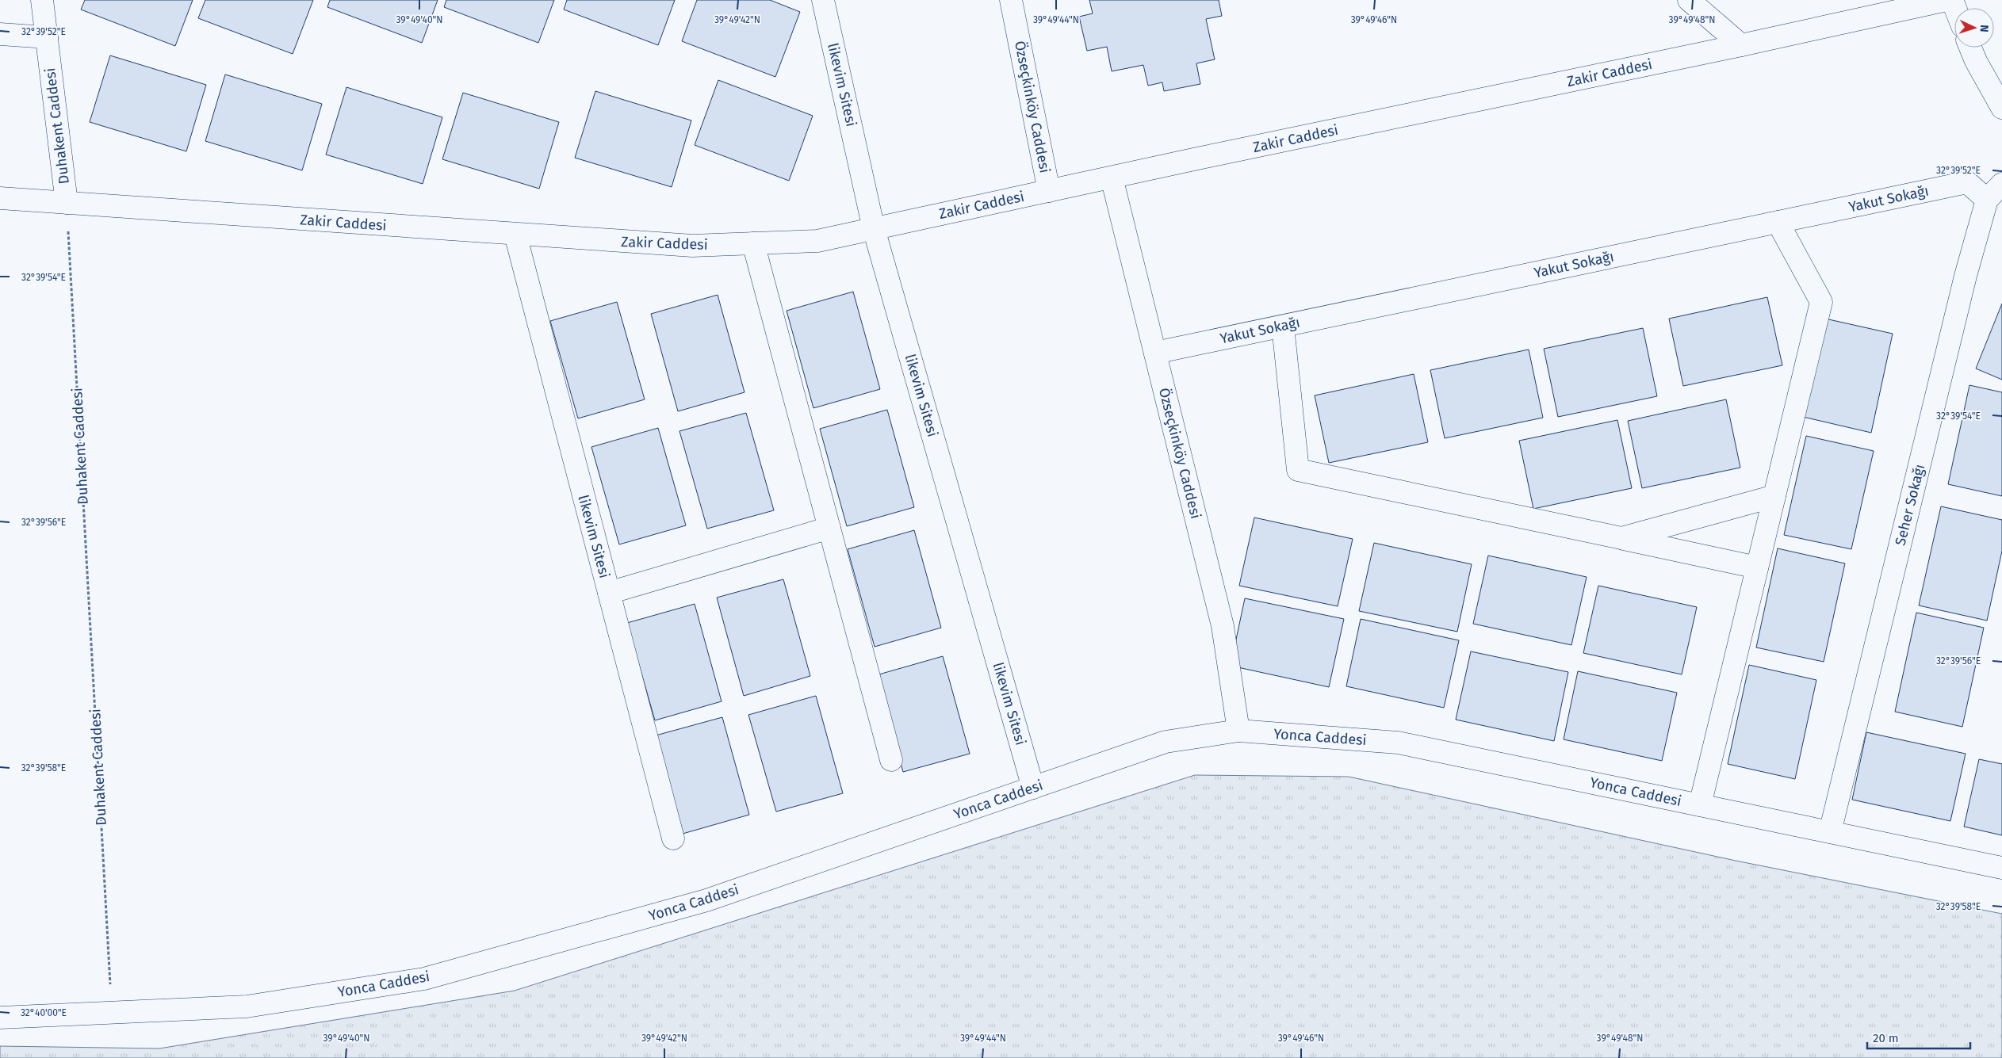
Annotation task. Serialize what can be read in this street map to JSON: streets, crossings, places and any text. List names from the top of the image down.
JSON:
{
  "streets": {
    "street": [
      "Zakir Caddesi",
      "likevim Sitesi",
      "Özseçkinköy Caddesi",
      "Duhakent Caddesi",
      "Yakut Sokağı",
      "Seher Sokağı",
      "Yonca Caddesi"
    ]
  },
  "crossings": [
    ["Zakir Caddesi", "likevim Sitesi"],
    ["Zakir Caddesi", "Özseçkinköy Caddesi"],
    ["Zakir Caddesi", "Duhakent Caddesi"],
    ["likevim Sitesi", "Yonca Caddesi"],
    ["Özseçkinköy Caddesi", "Yakut Sokağı"],
    ["Özseçkinköy Caddesi", "Yonca Caddesi"],
    ["Duhakent Caddesi", "Yonca Caddesi"],
    ["Yakut Sokağı", "Seher Sokağı"],
    ["Seher Sokağı", "Yonca Caddesi"]
  ],
  "scale_bar": "20 m",
  "north": "right",
  "coordinates": [
    "39°49'40\"N",
    "39°49'42\"N",
    "39°49'44\"N",
    "39°49'46\"N",
    "39°49'48\"N",
    "32°39'52\"E",
    "32°39'54\"E",
    "32°39'56\"E",
    "32°39'58\"E",
    "32°40'00\"E"
  ]
}
